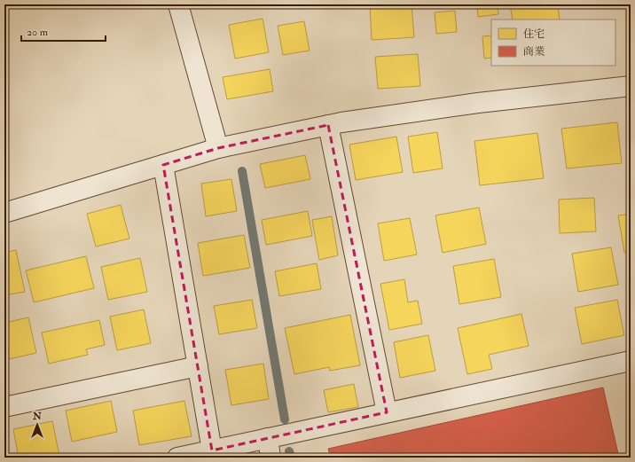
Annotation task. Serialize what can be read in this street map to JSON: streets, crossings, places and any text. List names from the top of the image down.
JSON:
{
  "legend": ["住宅", "商業"],
  "scale_bar": "20 m",
  "north": "top"
}
